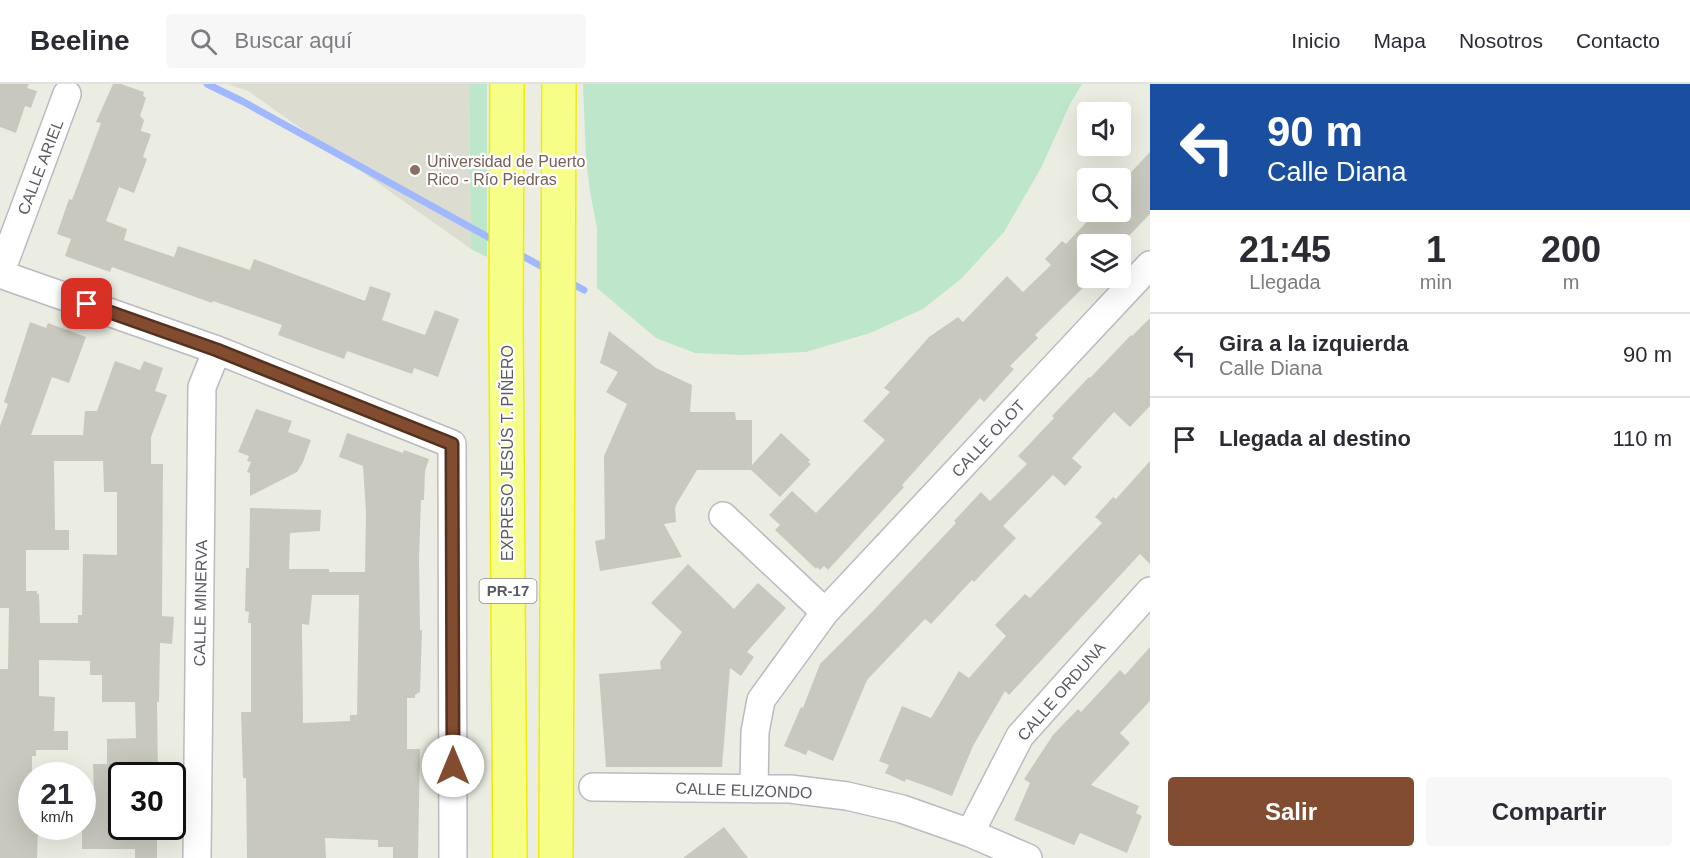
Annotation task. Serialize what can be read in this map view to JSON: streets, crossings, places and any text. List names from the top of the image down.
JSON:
{
  "streets": {
    "highway": ["EXPRESO JESÚS T. PIÑERO", "PR-17"],
    "street": [
      "CALLE ARIEL",
      "CALLE OLOT",
      "CALLE MINERVA",
      "CALLE ORDUNA",
      "CALLE ELIZONDO"
    ]
  },
  "crossings": [
    ["CALLE OLOT", "CALLE ELIZONDO"],
    ["CALLE ORDUNA", "CALLE ELIZONDO"]
  ],
  "places": ["Universidad de Puerto Rico - Río Piedras"],
  "page": {
    "header": "Beeline",
    "search": "Buscar aquí",
    "nav": [
      "Inicio",
      "Mapa",
      "Nosotros",
      "Contacto"
    ],
    "turn": ["90 m", "Calle Diana"],
    "eta": [
      "21:45",
      "Llegada",
      "1",
      "min",
      "200",
      "m"
    ],
    "list": [
      {
        "name": "Gira a la izquierda",
        "note": "Calle Diana",
        "value": "90 m"
      },
      {
        "name": "Llegada al destino",
        "value": "110 m"
      }
    ],
    "speed": "21 km/h",
    "limit": "30",
    "buttons": ["Salir", "Compartir"]
  }
}
